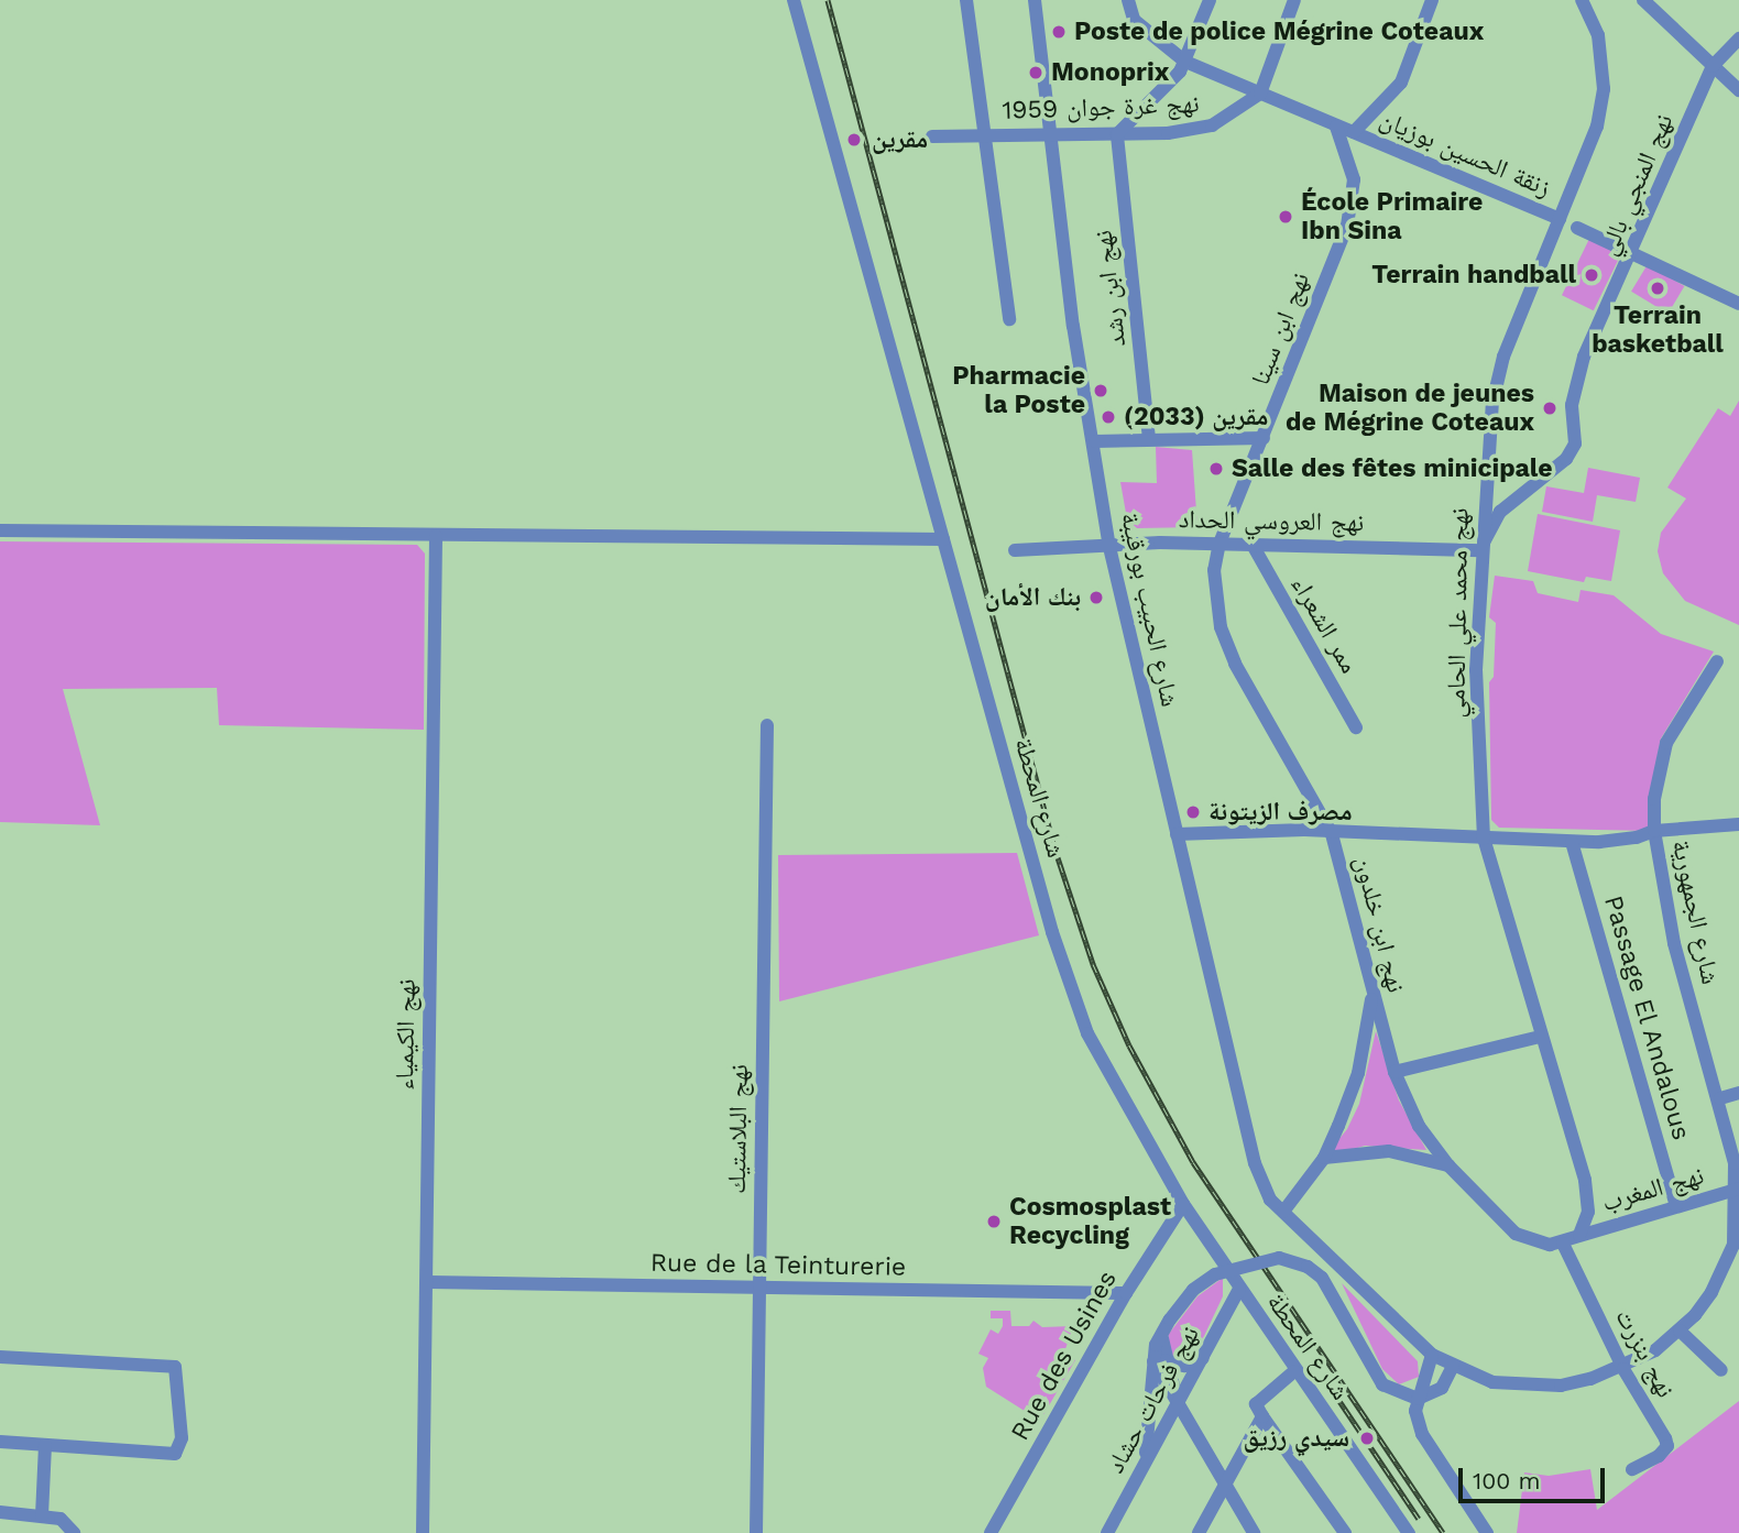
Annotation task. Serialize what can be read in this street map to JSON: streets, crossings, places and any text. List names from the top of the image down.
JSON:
{
  "streets": {
    "street": [
      "نهج غرة جوان 1959",
      "زنقة الحسين بوزيان",
      "نهج المنجي بالي",
      "نهج ابن رشد",
      "نهج ابن سينا",
      "نهج العروسي الحداد",
      "شارع الحبيب بورقيبة",
      "نهج محمد علي الحامي",
      "ممر الشعراء",
      "شارع المحطة",
      "شارع الجمهورية",
      "نهج ابن خلدون",
      "Passage El Andalous",
      "نهج الكيمياء",
      "نهج البلاستيك",
      "نهج المغرب",
      "Rue de la Teinturerie",
      "نهج بنزرت",
      "Rue des Usines",
      "نهج فرحات حشاد"
    ]
  },
  "crossings": [
    ["نهج غرة جوان 1959", "زنقة الحسين بوزيان"],
    ["نهج غرة جوان 1959", "نهج ابن رشد"],
    ["نهج غرة جوان 1959", "شارع الحبيب بورقيبة"],
    ["زنقة الحسين بوزيان", "نهج ابن سينا"],
    ["زنقة الحسين بوزيان", "نهج محمد علي الحامي"],
    ["نهج المنجي بالي", "نهج العروسي الحداد"],
    ["نهج المنجي بالي", "نهج محمد علي الحامي"],
    ["نهج ابن سينا", "نهج العروسي الحداد"],
    ["نهج ابن سينا", "نهج ابن خلدون"],
    ["نهج العروسي الحداد", "شارع الحبيب بورقيبة"],
    ["نهج العروسي الحداد", "نهج محمد علي الحامي"],
    ["نهج العروسي الحداد", "ممر الشعراء"],
    ["نهج العروسي الحداد", "نهج ابن خلدون"],
    ["شارع الحبيب بورقيبة", "شارع الجمهورية"],
    ["نهج محمد علي الحامي", "نهج المغرب"],
    ["شارع المحطة", "Rue des Usines"],
    ["شارع المحطة", "نهج فرحات حشاد"],
    ["شارع الجمهورية", "نهج المغرب"],
    ["شارع الجمهورية", "نهج بنزرت"],
    ["نهج ابن خلدون", "نهج بنزرت"],
    ["Passage El Andalous", "نهج المغرب"],
    ["نهج الكيمياء", "Rue de la Teinturerie"],
    ["نهج البلاستيك", "Rue de la Teinturerie"],
    ["Rue de la Teinturerie", "Rue des Usines"]
  ],
  "places": [
    "Poste de police Mégrine Coteaux",
    "Monoprix",
    "مقرين",
    "École Primaire Ibn Sina",
    "Terrain handball",
    "Terrain basketball",
    "Pharmacie la Poste",
    "Maison de jeunes de Mégrine Coteaux",
    "مقرين (2033)",
    "Salle des fêtes minicipale",
    "بنك الأمان",
    "مصرف الزيتونة",
    "Cosmosplast Recycling",
    "سيدي رزيق"
  ],
  "scale_bar": "100 m"
}
